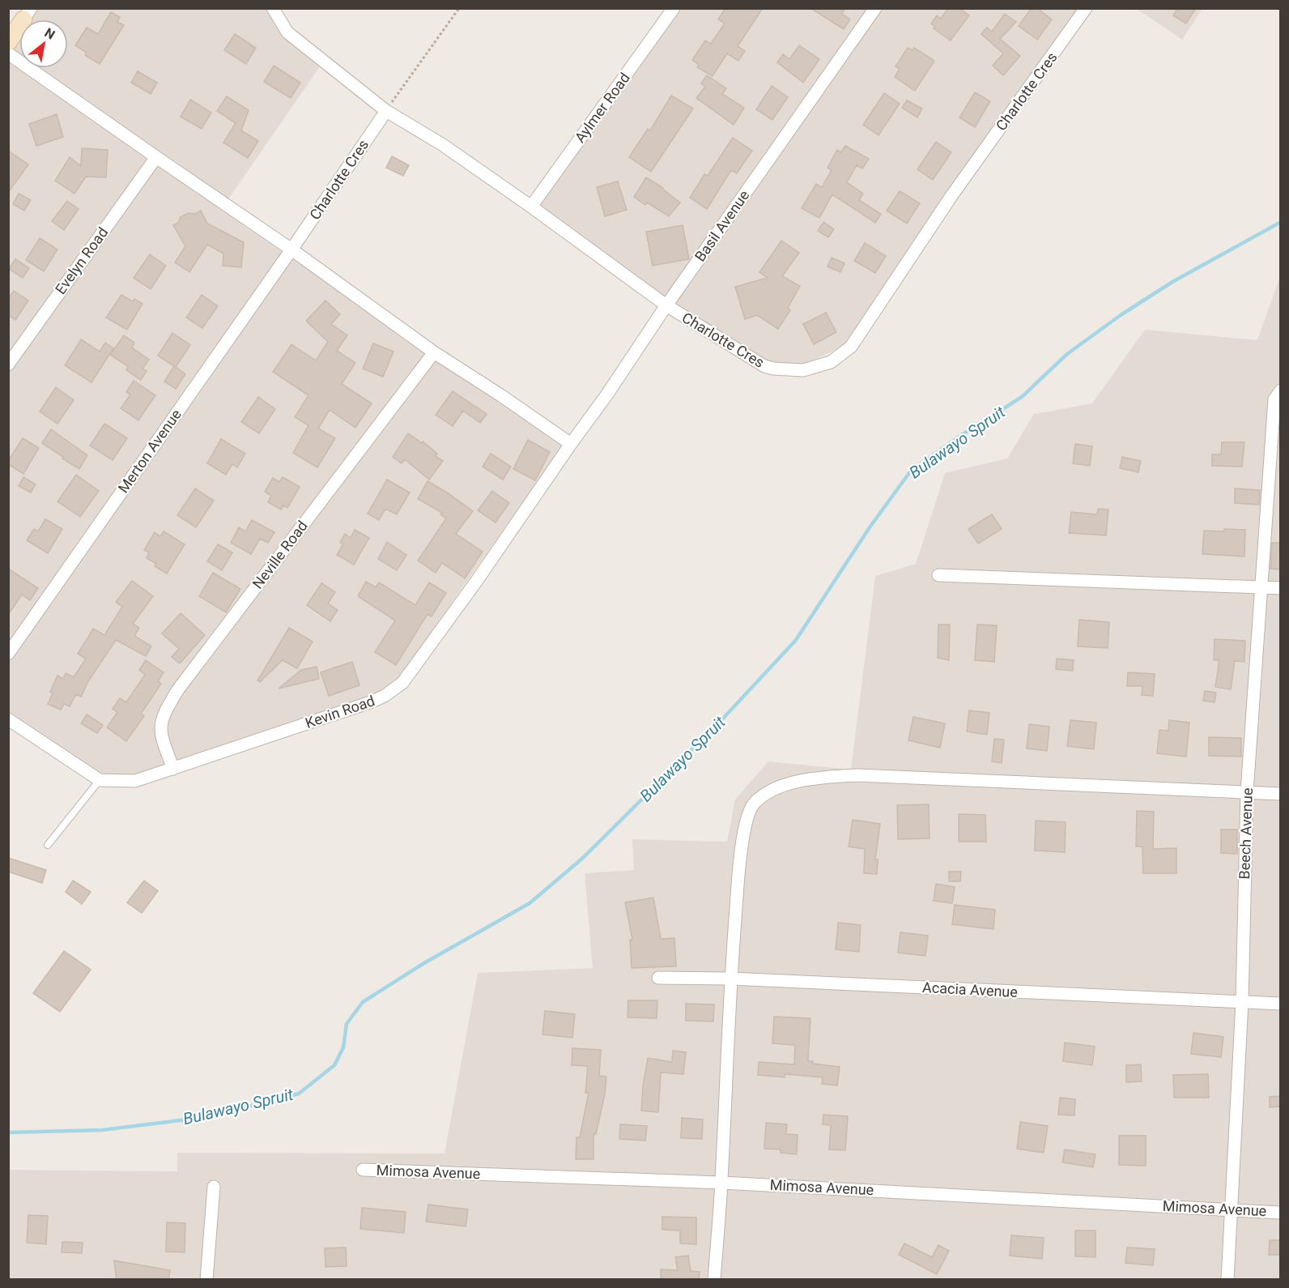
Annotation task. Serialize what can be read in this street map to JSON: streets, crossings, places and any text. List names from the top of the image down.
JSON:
{
  "streets": {
    "street": [
      "Charlotte Cres",
      "Aylmer Road",
      "Basil Avenue",
      "Evelyn Road",
      "Merton Avenue",
      "Neville Road",
      "Kevin Road",
      "Beech Avenue",
      "Acacia Avenue",
      "Mimosa Avenue"
    ]
  },
  "crossings": [
    ["Charlotte Cres", "Aylmer Road"],
    ["Charlotte Cres", "Basil Avenue"],
    ["Charlotte Cres", "Merton Avenue"],
    ["Basil Avenue", "Kevin Road"],
    ["Neville Road", "Kevin Road"],
    ["Beech Avenue", "Acacia Avenue"],
    ["Beech Avenue", "Mimosa Avenue"]
  ],
  "water": ["Bulawayo Spruit"],
  "north": "top right"
}
